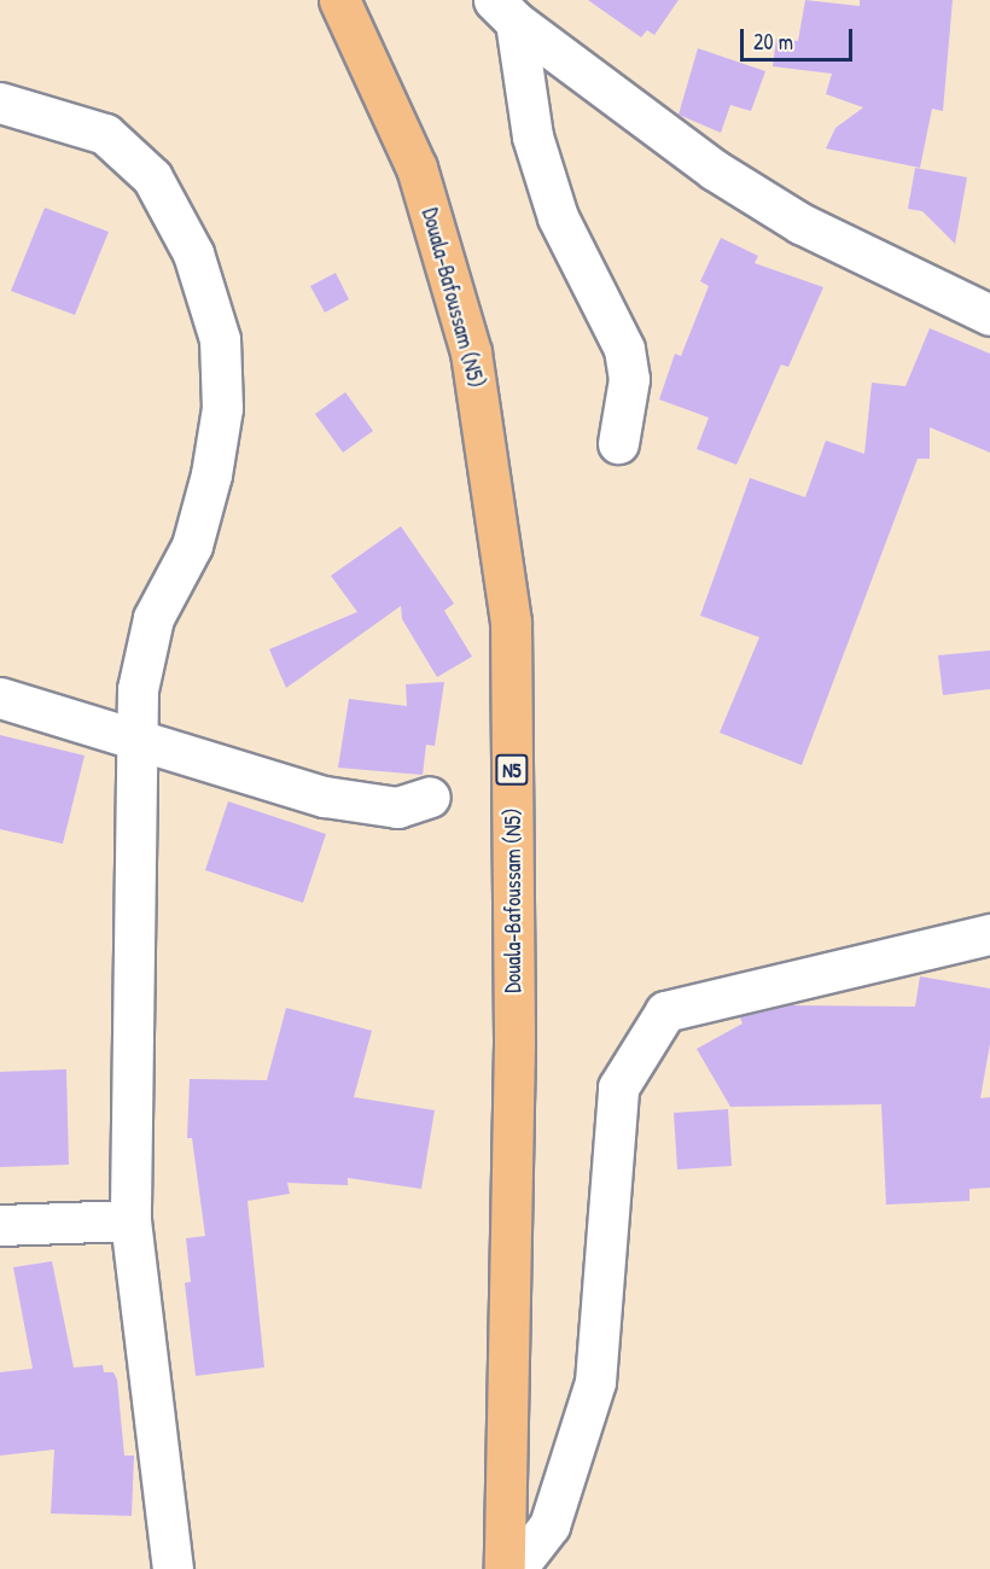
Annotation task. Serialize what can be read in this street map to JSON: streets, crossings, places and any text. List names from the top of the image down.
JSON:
{
  "streets": {
    "highway": ["Douala-Bafoussam (N5)", "N5"]
  },
  "scale_bar": "20 m"
}
